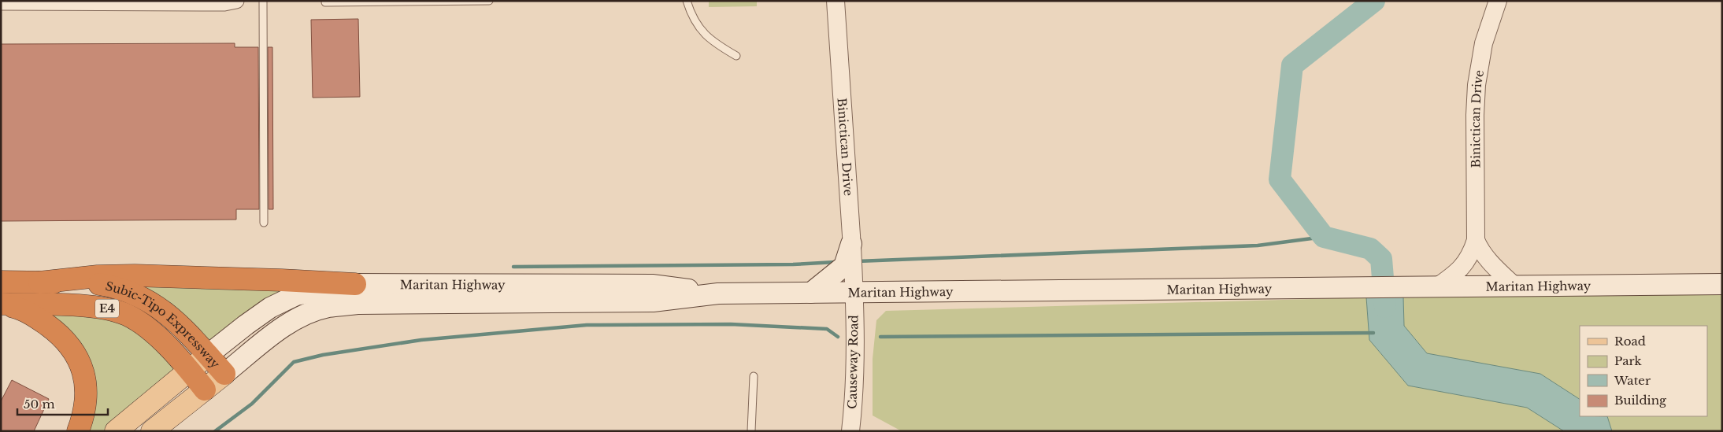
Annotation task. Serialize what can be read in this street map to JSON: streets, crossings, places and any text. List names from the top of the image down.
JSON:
{
  "streets": {
    "highway": ["E4", "Subic-Tipo Expressway"],
    "main road": ["Maritan Highway"],
    "street": ["Binictican Drive", "Causeway Road"]
  },
  "crossings": [
    ["Binictican Drive", "Maritan Highway"],
    ["Binictican Drive", "Causeway Road"],
    ["Maritan Highway", "Subic-Tipo Expressway"],
    ["Maritan Highway", "Causeway Road"]
  ],
  "legend": [
    "Road",
    "Park",
    "Water",
    "Building"
  ],
  "scale_bar": "50 m"
}
